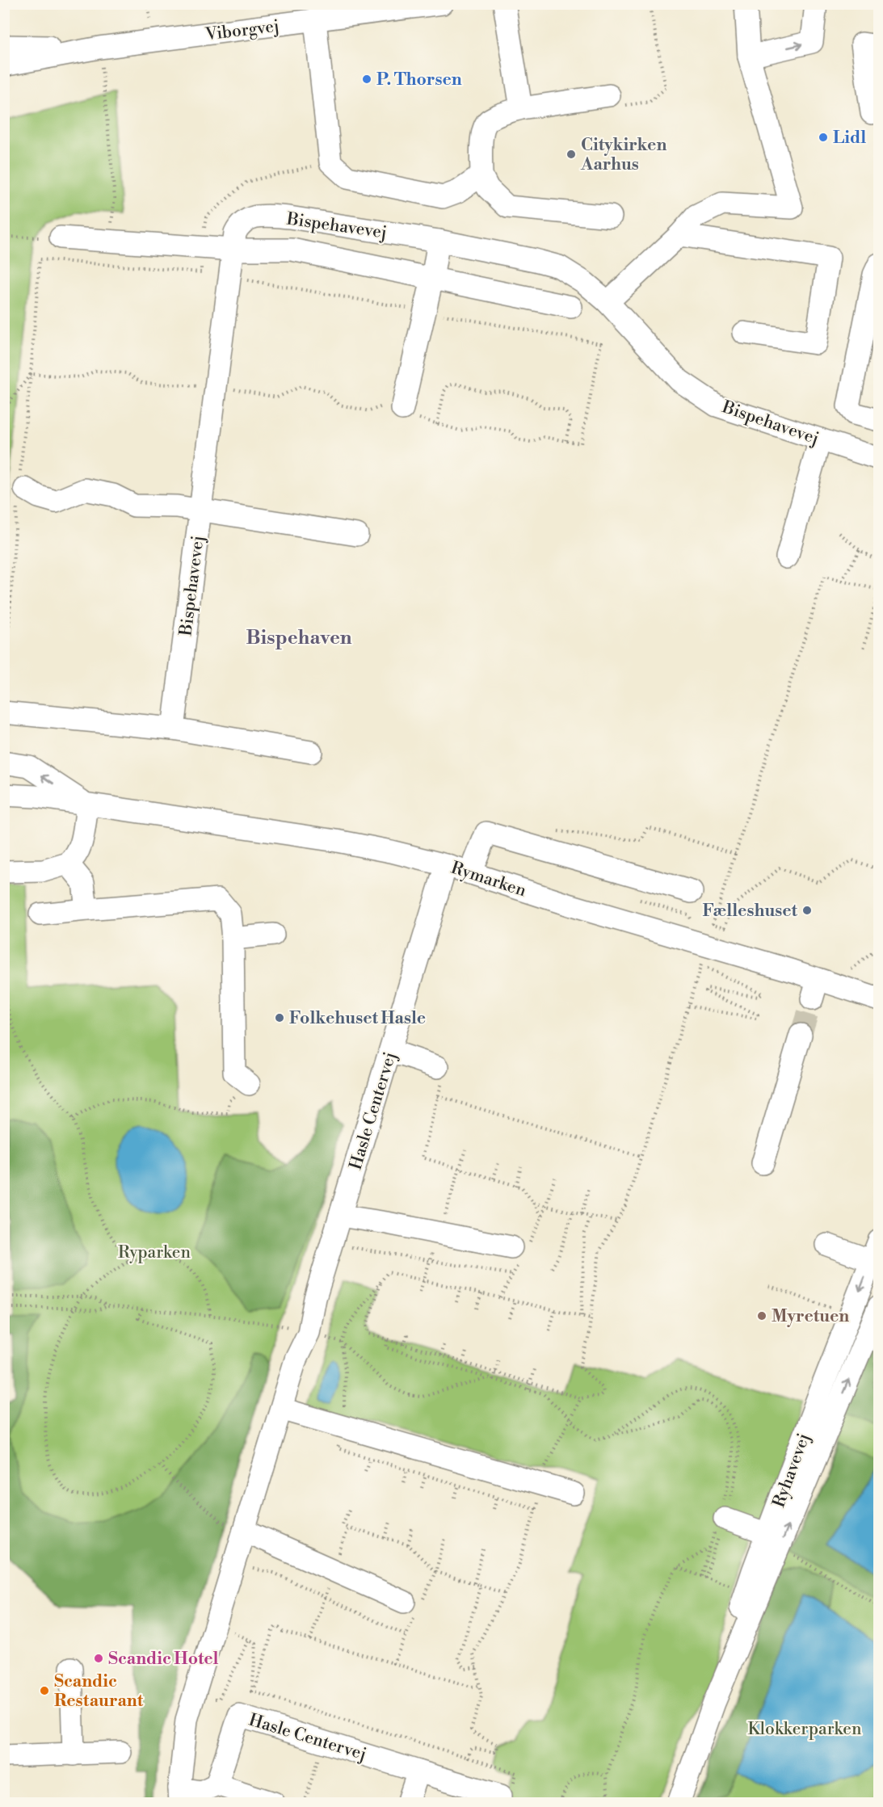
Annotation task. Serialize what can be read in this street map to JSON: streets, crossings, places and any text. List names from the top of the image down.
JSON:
{
  "streets": {
    "street": [
      "Viborgvej",
      "Bispehavevej",
      "Rymarken",
      "Hasle Centervej",
      "Ryhavevej"
    ]
  },
  "crossings": [
    ["Rymarken", "Hasle Centervej"]
  ],
  "districts": ["Bispehaven"],
  "parks": ["Ryparken", "Klokkerparken"],
  "places": [
    "P. Thorsen",
    "Lidl",
    "Citykirken Aarhus",
    "Fælleshuset",
    "Folkehuset Hasle",
    "Myretuen",
    "Scandic Hotel",
    "Scandic Restaurant"
  ]
}
